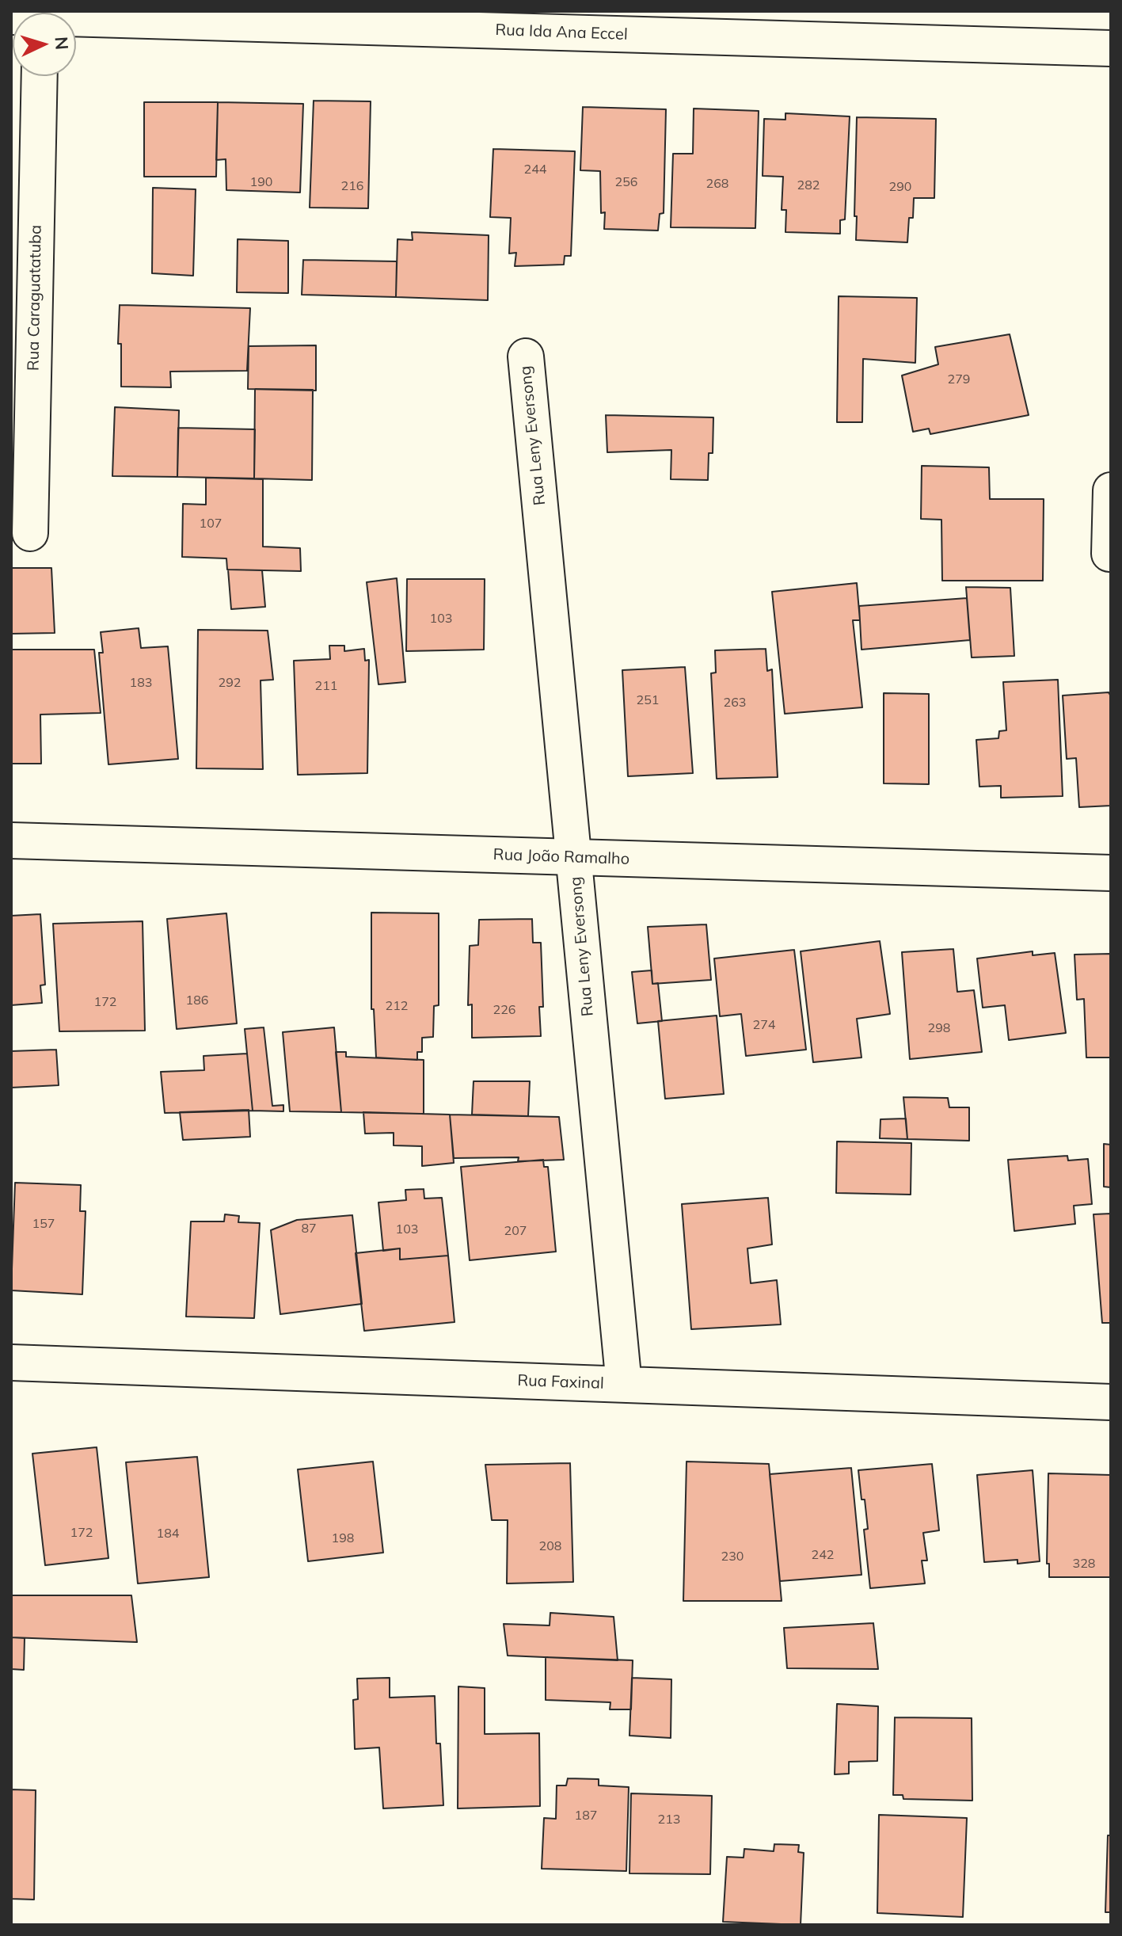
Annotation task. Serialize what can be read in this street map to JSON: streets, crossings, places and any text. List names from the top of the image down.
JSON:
{
  "streets": {
    "street": [
      "Rua Ida Ana Eccel",
      "Rua Caraguatatuba",
      "Rua Leny Eversong",
      "Rua João Ramalho",
      "Rua Faxinal"
    ]
  },
  "crossings": [
    ["Rua Leny Eversong", "Rua João Ramalho"],
    ["Rua Leny Eversong", "Rua Faxinal"]
  ],
  "house_numbers": [
    "244",
    "190",
    "256",
    "268",
    "282",
    "216",
    "290",
    "279",
    "107",
    "103",
    "183",
    "292",
    "211",
    "251",
    "263",
    "186",
    "172",
    "212",
    "226",
    "274",
    "298",
    "157",
    "87",
    "103",
    "207",
    "172",
    "184",
    "198",
    "208",
    "242",
    "230",
    "328",
    "187",
    "213"
  ],
  "north": "right"
}
